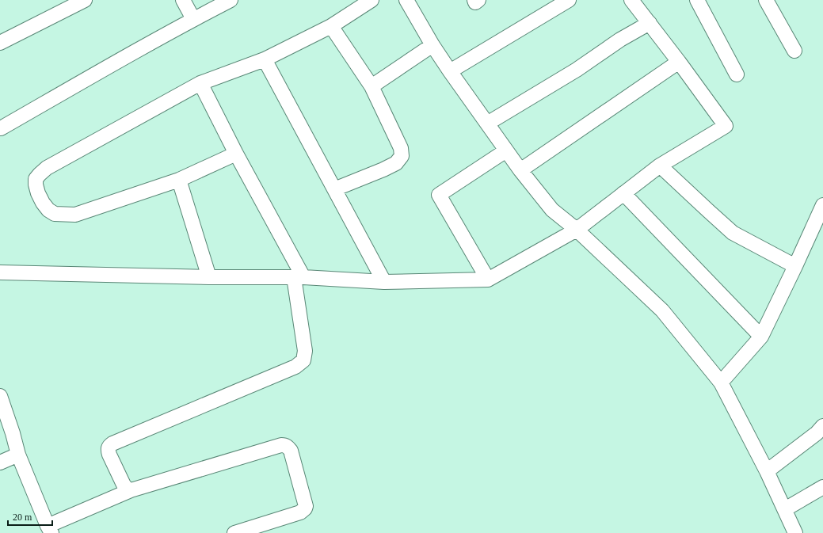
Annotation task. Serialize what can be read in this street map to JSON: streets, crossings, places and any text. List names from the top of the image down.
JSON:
{
  "scale_bar": "20 m"
}
